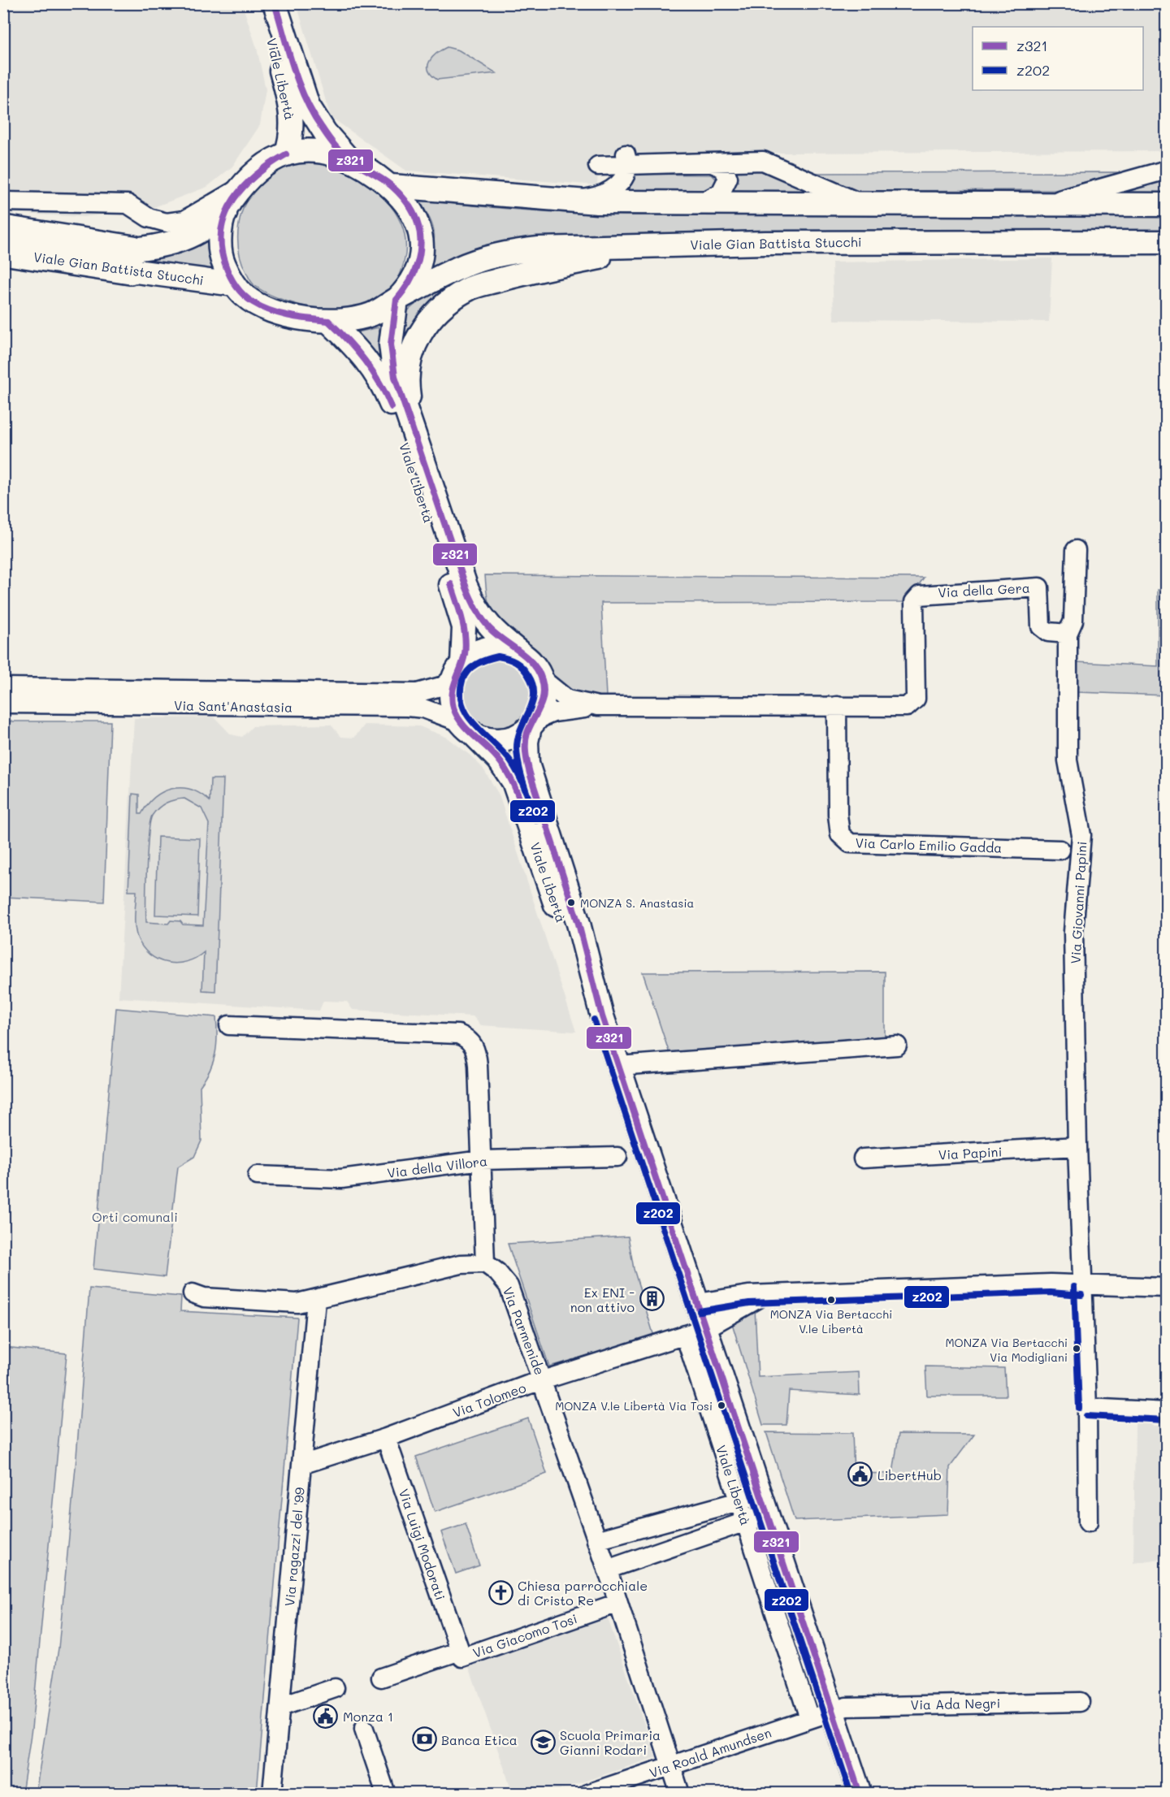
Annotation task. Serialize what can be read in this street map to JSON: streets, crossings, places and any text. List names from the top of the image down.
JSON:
{
  "streets": {
    "highway": ["Viale Gian Battista Stucchi"],
    "main road": ["Viale Libertà"],
    "street": [
      "Via della Gera",
      "Via Sant'Anastasia",
      "Via Carlo Emilio Gadda",
      "Via Giovanni Papini",
      "Via Papini",
      "Via della Villora",
      "Via Parmenide",
      "Via Tolomeo",
      "Via Luigi Modorati",
      "Via ragazzi del '99",
      "Via Giacomo Tosi",
      "Via Ada Negri",
      "Via Roald Amundsen"
    ]
  },
  "crossings": [
    ["Viale Libertà", "Viale Gian Battista Stucchi"],
    ["Viale Libertà", "Via Sant'Anastasia"],
    ["Viale Libertà", "Via Tolomeo"],
    ["Viale Libertà", "Via Ada Negri"],
    ["Viale Libertà", "Via Roald Amundsen"],
    ["Via della Gera", "Via Carlo Emilio Gadda"],
    ["Via della Gera", "Via Giovanni Papini"],
    ["Via Giovanni Papini", "Via Papini"],
    ["Via Parmenide", "Via Tolomeo"],
    ["Via Parmenide", "Via Giacomo Tosi"],
    ["Via Parmenide", "Via Roald Amundsen"],
    ["Via Tolomeo", "Via Luigi Modorati"],
    ["Via Tolomeo", "Via ragazzi del '99"],
    ["Via Luigi Modorati", "Via Giacomo Tosi"],
    ["Via Ada Negri", "Via Roald Amundsen"]
  ],
  "parks": ["Orti comunali"],
  "places": {
    "other": [
      "MONZA S. Anastasia",
      "MONZA Via Bertacchi V.le Libertà",
      "MONZA Via Bertacchi Via Modigliani",
      "MONZA V.le Libertà Via Tosi"
    ],
    "building": ["Ex ENI - non attivo"],
    "public building": ["LibertHub", "Monza 1"],
    "church": ["Chiesa parrocchiale di Cristo Re"],
    "bank": ["Banca Etica"],
    "school or university": ["Scuola Primaria Gianni Rodari"]
  },
  "lines": ["transit line z321", "transit line z202"],
  "legend": ["z321", "z202"]
}
